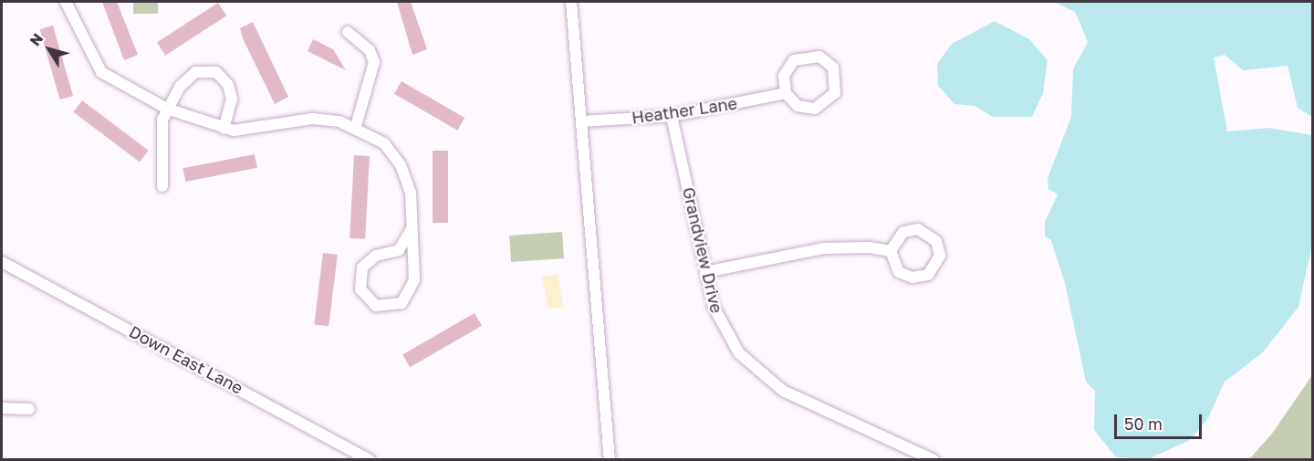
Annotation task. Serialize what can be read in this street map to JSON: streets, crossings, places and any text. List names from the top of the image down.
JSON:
{
  "streets": {
    "street": ["Heather Lane", "Grandview Drive", "Down East Lane"]
  },
  "crossings": [
    ["Heather Lane", "Grandview Drive"]
  ],
  "scale_bar": "50 m",
  "north": "top left"
}
